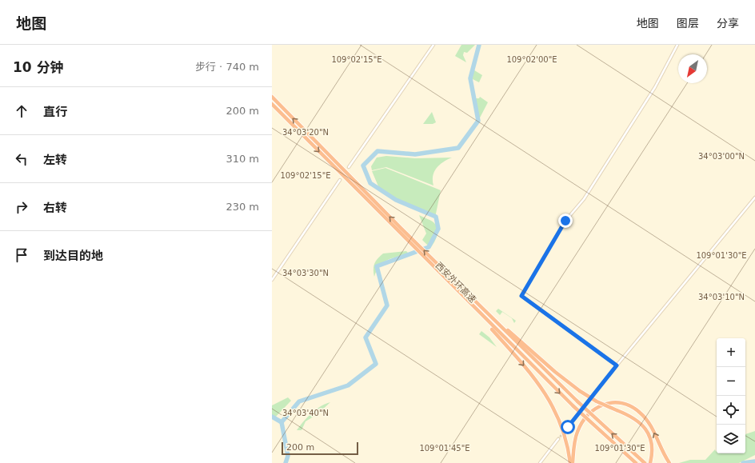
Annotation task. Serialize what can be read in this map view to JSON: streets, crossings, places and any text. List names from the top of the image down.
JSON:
{
  "streets": {
    "highway": ["西安外环高速"]
  },
  "scale_bar": "200 m",
  "north": "bottom left",
  "page": {
    "header": "地图",
    "nav": ["地图", "图层", "分享"],
    "heading": ["10 分钟", "步行 · 740 m"],
    "list": [
      ["直行", "200 m"],
      ["左转", "310 m"],
      ["右转", "230 m"],
      "到达目的地"
    ],
    "map_buttons": ["+", "−"],
    "scale": "200 m"
  },
  "coordinates": [
    "109°02'00\"E",
    "109°02'15\"E",
    "34°03'20\"N",
    "34°03'00\"N",
    "109°01'30\"E",
    "34°03'30\"N",
    "34°03'10\"N",
    "34°03'40\"N",
    "109°01'45\"E"
  ]
}
